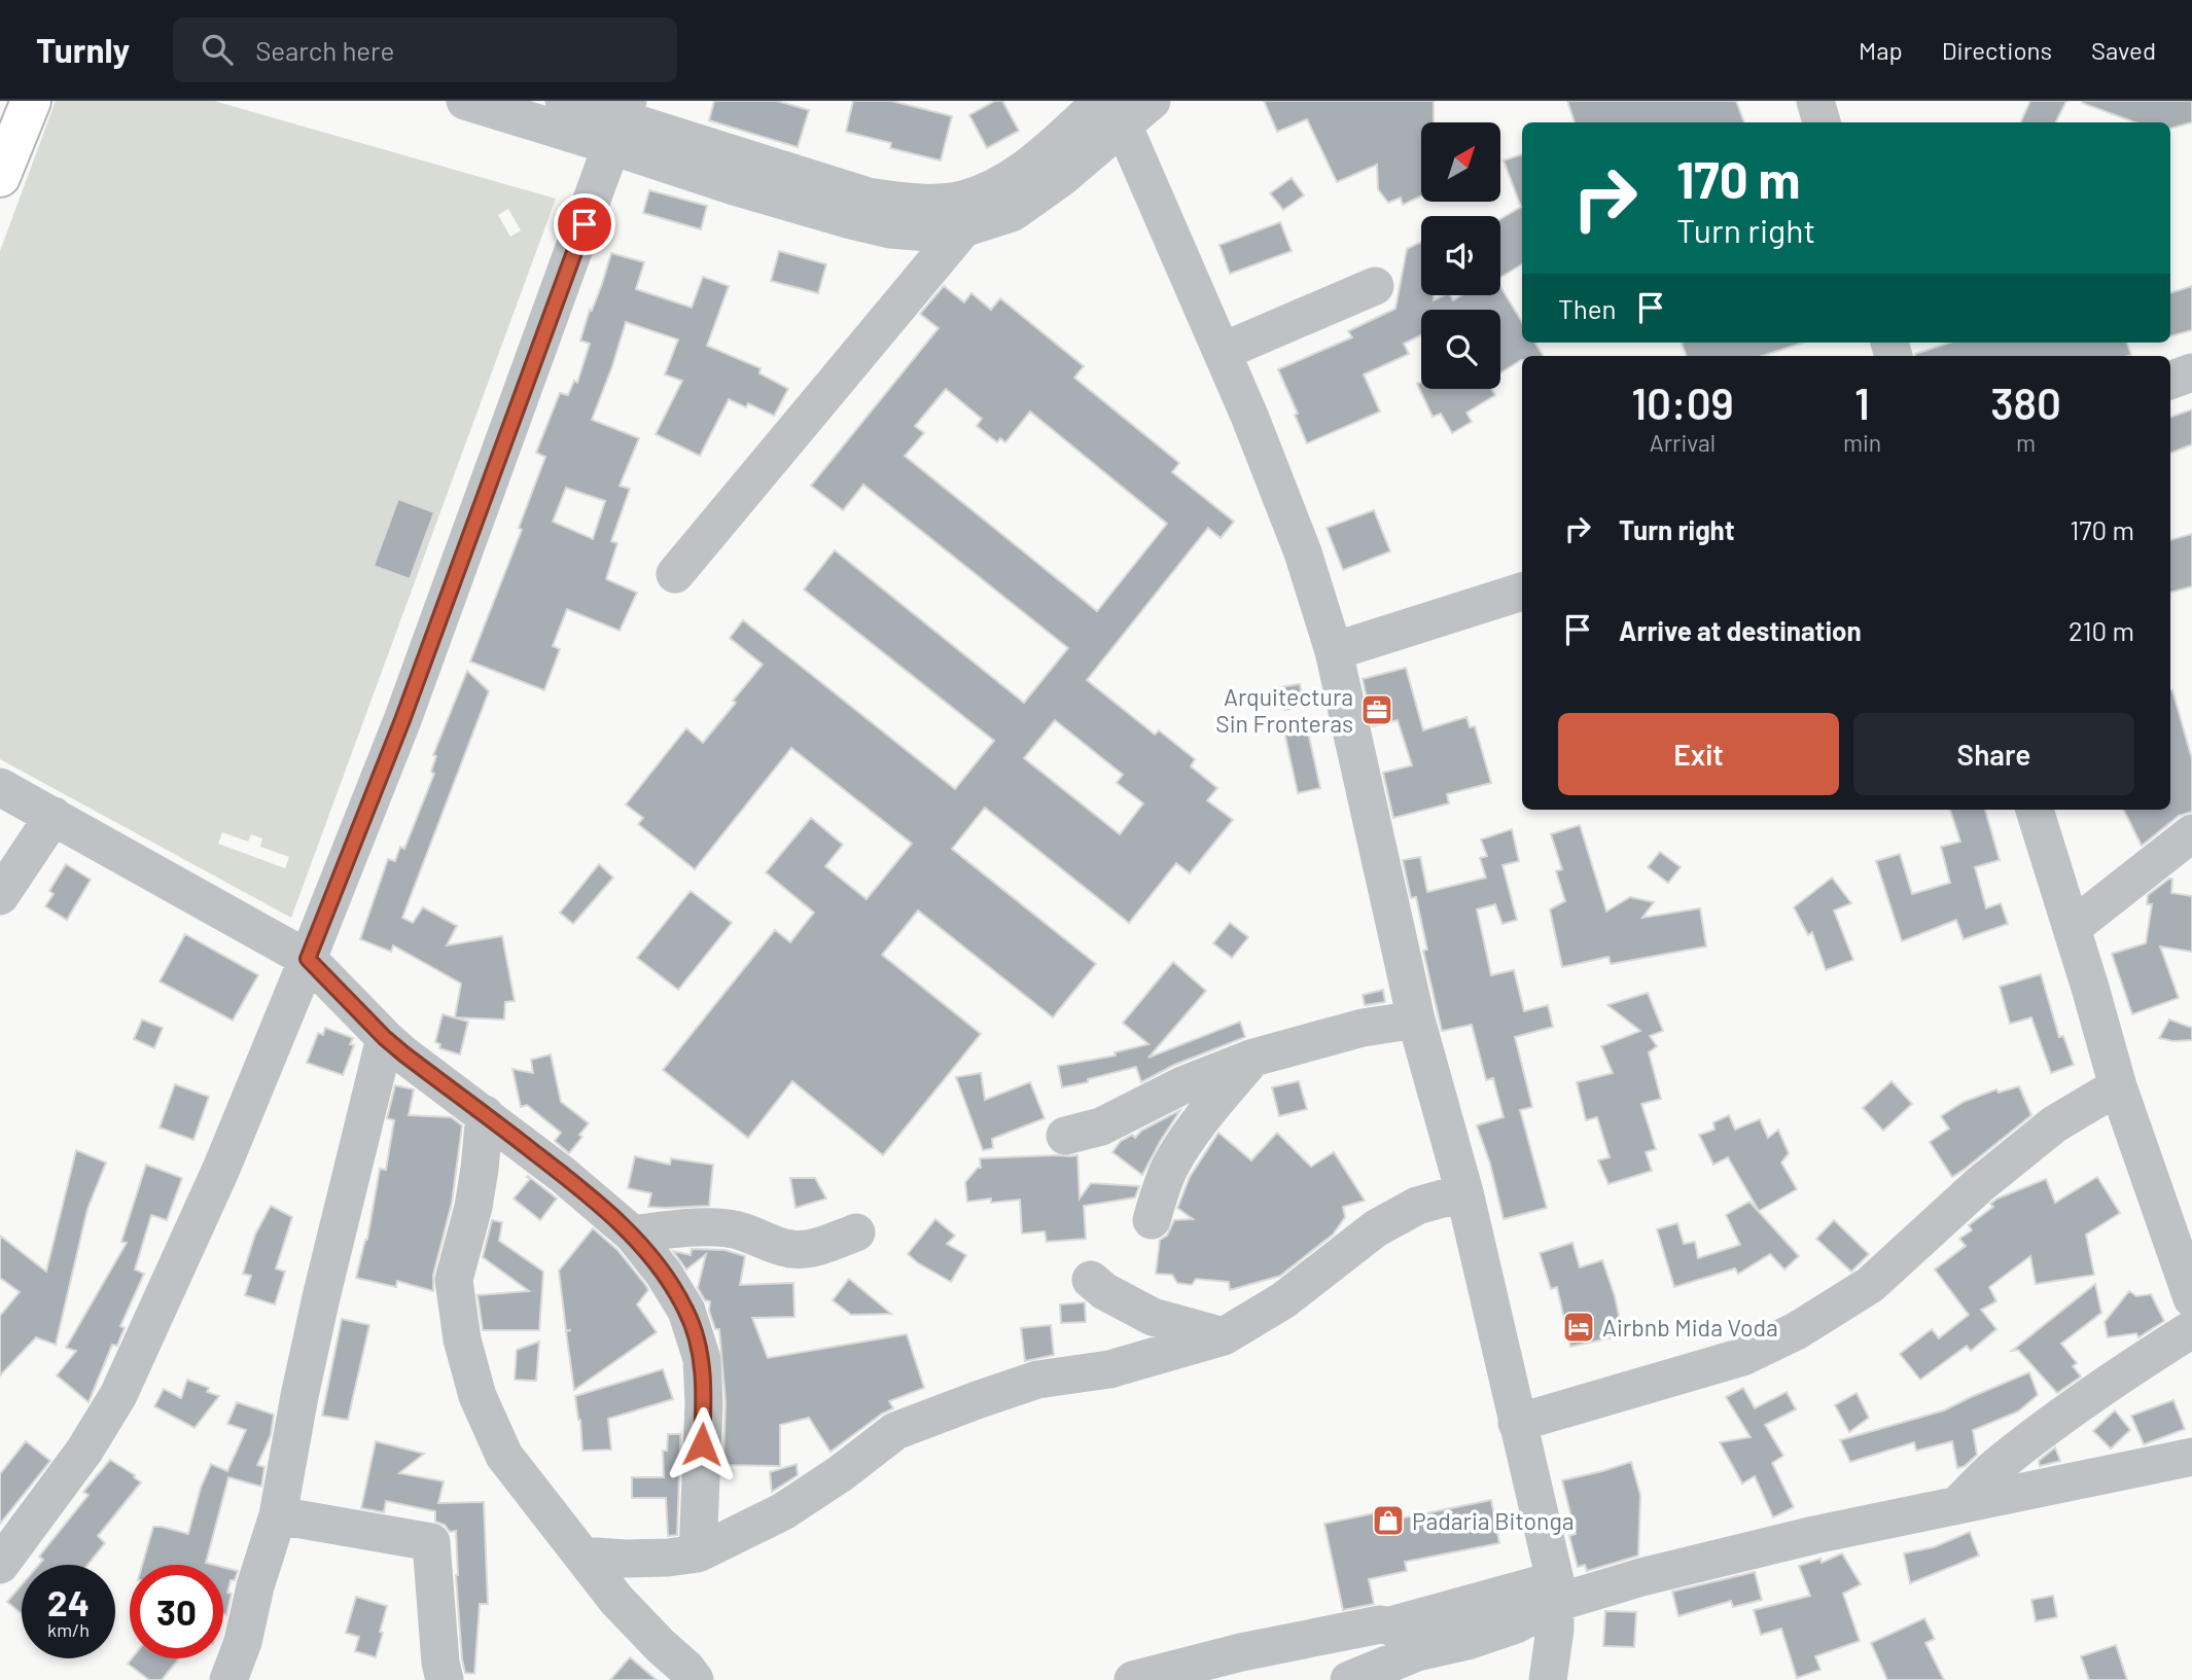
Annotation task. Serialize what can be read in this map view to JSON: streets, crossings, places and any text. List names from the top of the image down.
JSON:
{
  "places": {
    "office": ["Arquitectura Sin Fronteras"],
    "hotel": ["Airbnb Mida Voda"],
    "shop": ["Padaria Bitonga"]
  },
  "north": "top right",
  "page": {
    "header": "Turnly",
    "search": "Search here",
    "nav": ["Map", "Directions", "Saved"],
    "turn": ["170 m", "Turn right"],
    "then": "Then",
    "eta": [
      "10:09",
      "Arrival",
      "1",
      "min",
      "380",
      "m"
    ],
    "list": [
      {
        "name": "Turn right",
        "value": "170 m"
      },
      {
        "name": "Arrive at destination",
        "value": "210 m"
      }
    ],
    "buttons": ["Exit", "Share"],
    "speed": "24 km/h",
    "limit": "30"
  }
}
